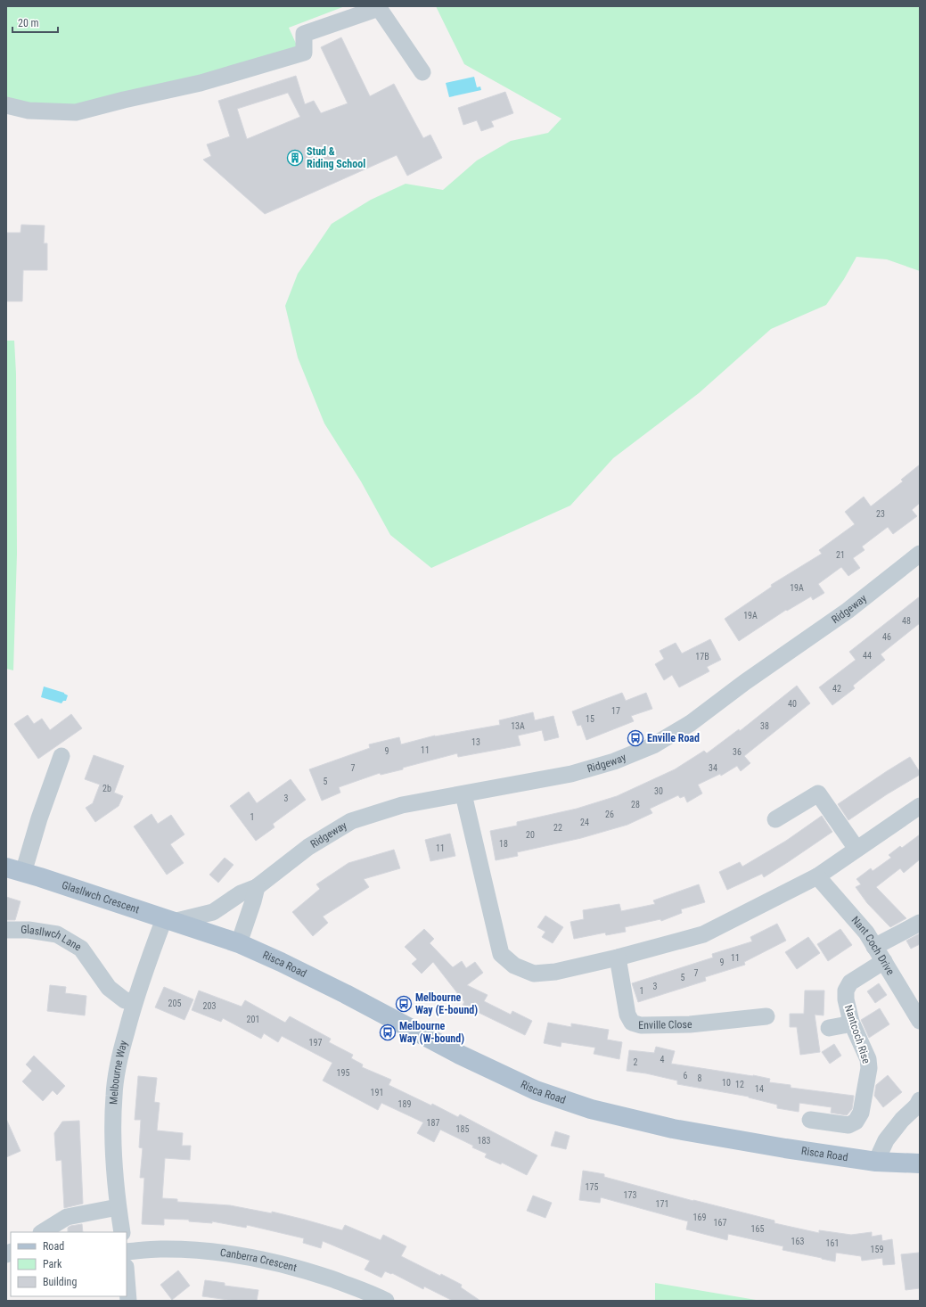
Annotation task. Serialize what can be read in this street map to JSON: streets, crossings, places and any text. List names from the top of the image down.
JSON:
{
  "streets": {
    "main road": ["Glasllwch Crescent", "Risca Road"],
    "street": [
      "Ridgeway",
      "Glasllwch Lane",
      "Nant Coch Drive",
      "Enville Close",
      "Nantcoch Rise",
      "Melbourne Way",
      "Canberra Crescent"
    ]
  },
  "crossings": [
    ["Ridgeway", "Glasllwch Crescent"],
    ["Ridgeway", "Melbourne Way"],
    ["Glasllwch Crescent", "Risca Road"],
    ["Glasllwch Crescent", "Melbourne Way"],
    ["Glasllwch Lane", "Melbourne Way"],
    ["Nant Coch Drive", "Nantcoch Rise"]
  ],
  "places": {
    "building": ["Stud & Riding School"],
    "bus stop": ["Enville Road", "Melbourne Way (E-bound)", "Melbourne Way (W-bound)"]
  },
  "house_numbers": [
    "23",
    "21",
    "19A",
    "19A",
    "48",
    "46",
    "44",
    "17B",
    "42",
    "40",
    "17",
    "15",
    "13A",
    "38",
    "13",
    "11",
    "9",
    "36",
    "7",
    "34",
    "5",
    "2b",
    "30",
    "3",
    "28",
    "26",
    "1",
    "24",
    "22",
    "20",
    "18",
    "11",
    "11",
    "9",
    "7",
    "5",
    "3",
    "1",
    "205",
    "203",
    "201",
    "197",
    "4",
    "2",
    "195",
    "6",
    "8",
    "10",
    "12",
    "14",
    "191",
    "189",
    "187",
    "185",
    "183",
    "175",
    "173",
    "171",
    "169",
    "167",
    "165",
    "163",
    "161",
    "159"
  ],
  "legend": ["Road", "Park", "Building"],
  "scale_bar": "20 m"
}
